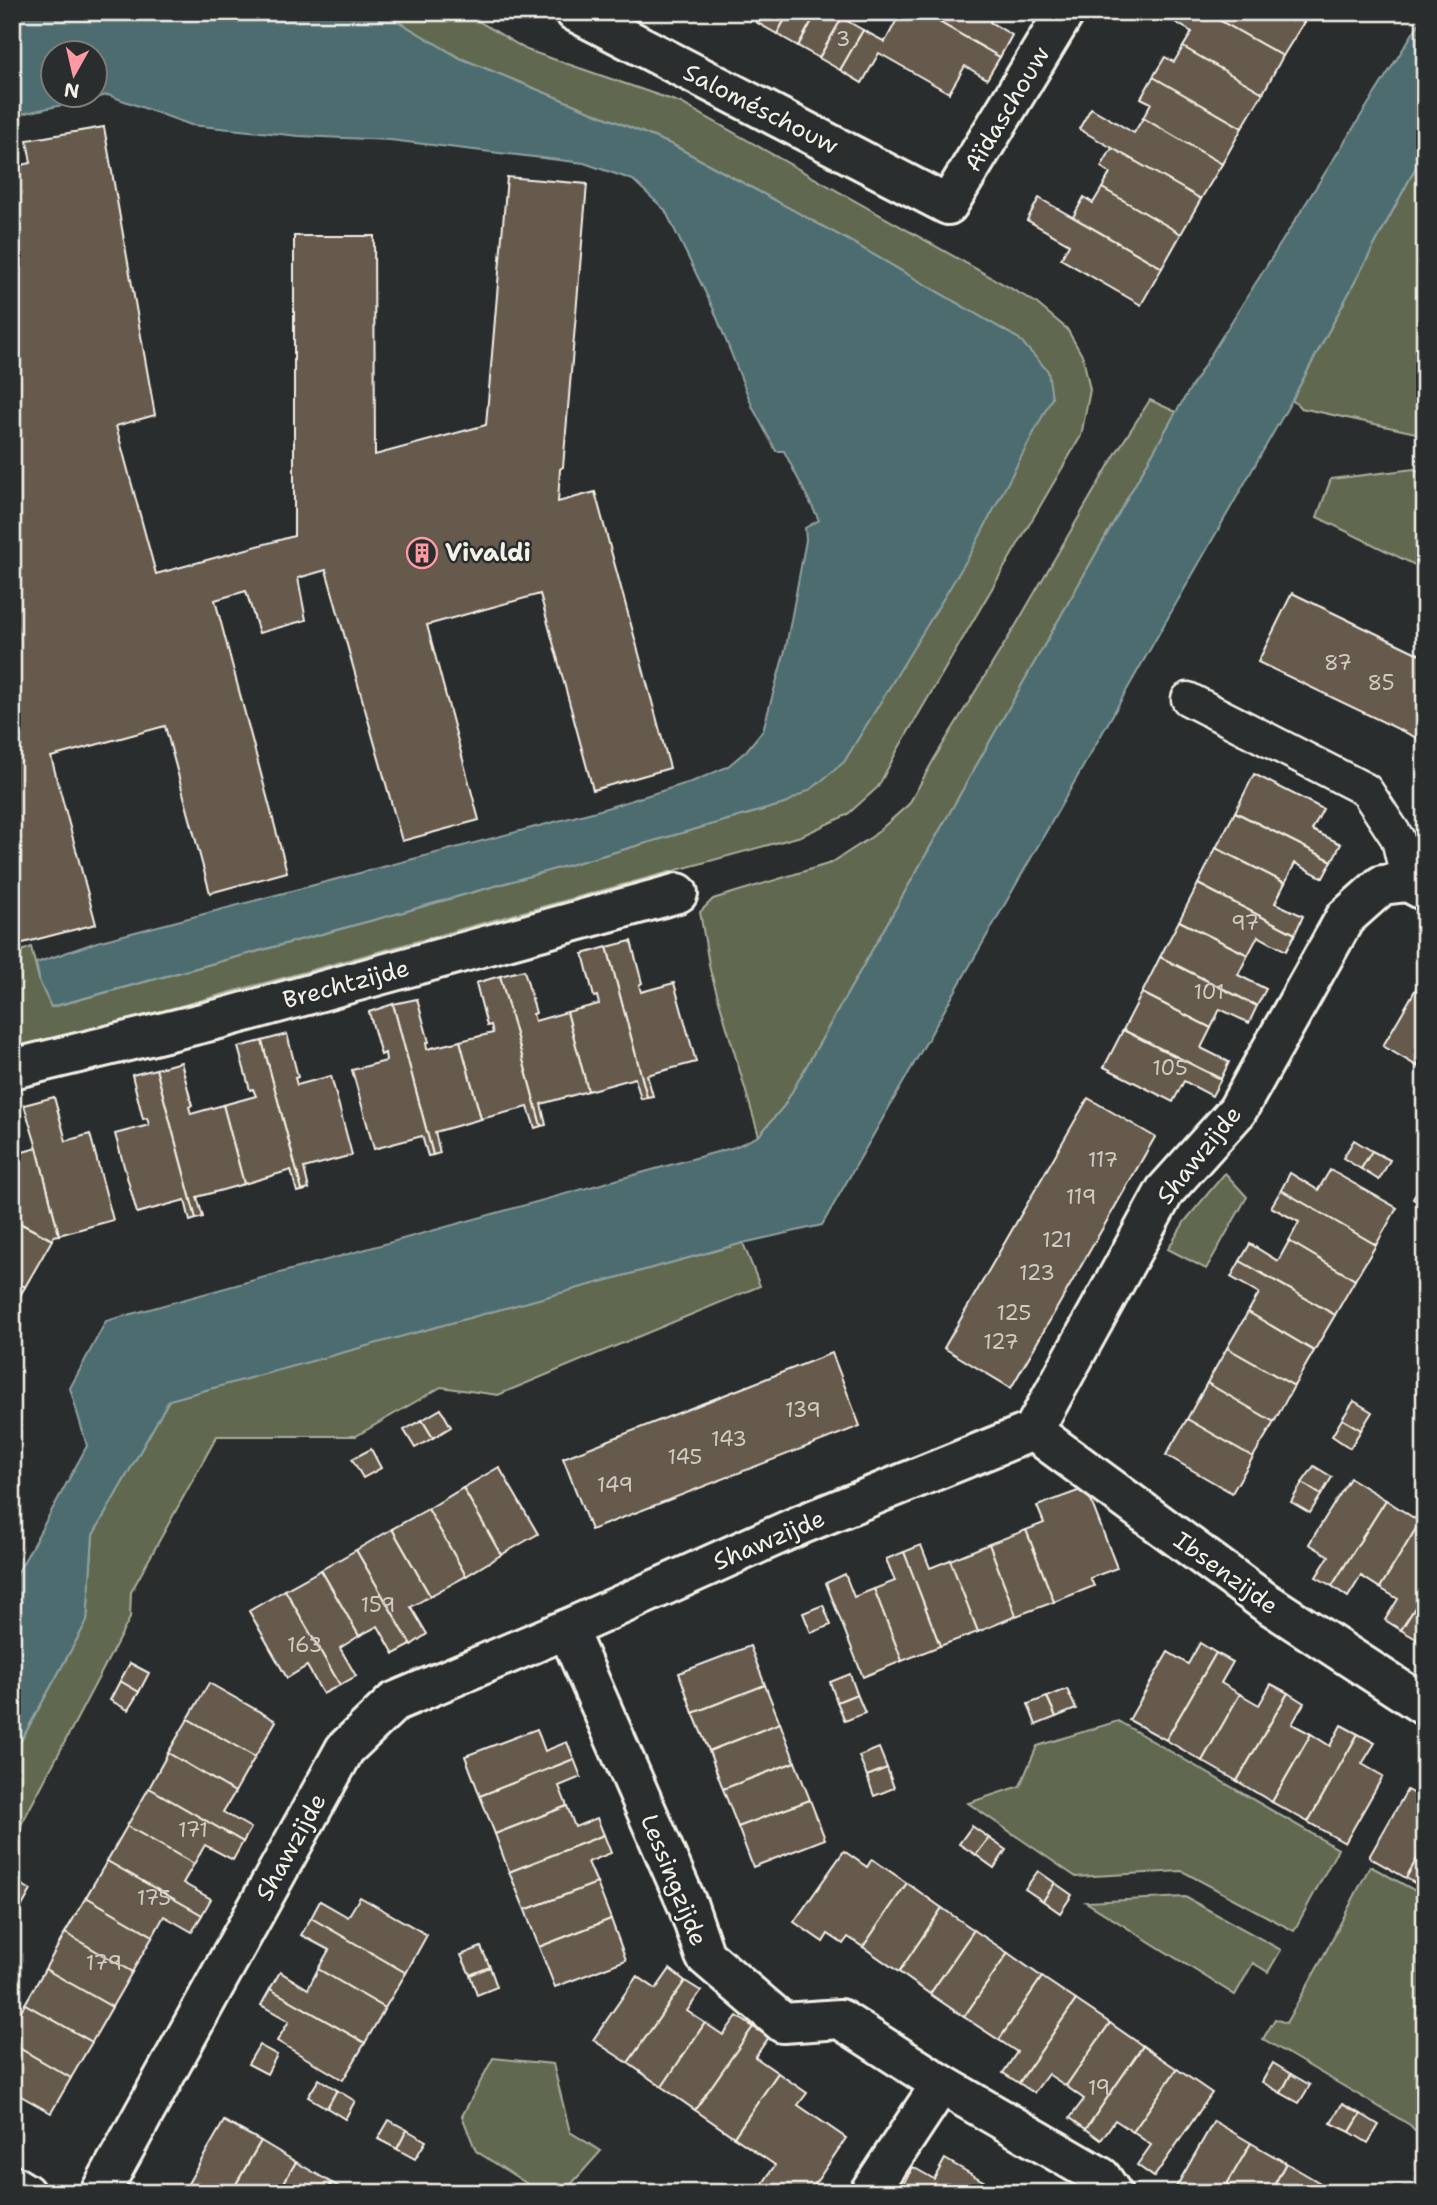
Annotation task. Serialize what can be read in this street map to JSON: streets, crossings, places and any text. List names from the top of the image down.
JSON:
{
  "streets": {
    "street": [
      "Saloméschouw",
      "Aïdaschouw",
      "Brechtzijde",
      "Shawzijde",
      "Ibsenzijde",
      "Lessingzijde"
    ]
  },
  "crossings": [
    ["Saloméschouw", "Aïdaschouw"],
    ["Shawzijde", "Ibsenzijde"],
    ["Shawzijde", "Lessingzijde"]
  ],
  "places": {
    "building": ["Vivaldi"]
  },
  "house_numbers": [
    "3",
    "87",
    "85",
    "97",
    "101",
    "105",
    "117",
    "119",
    "121",
    "123",
    "125",
    "127",
    "139",
    "143",
    "145",
    "149",
    "159",
    "163",
    "171",
    "175",
    "179",
    "19"
  ],
  "north": "bottom"
}
